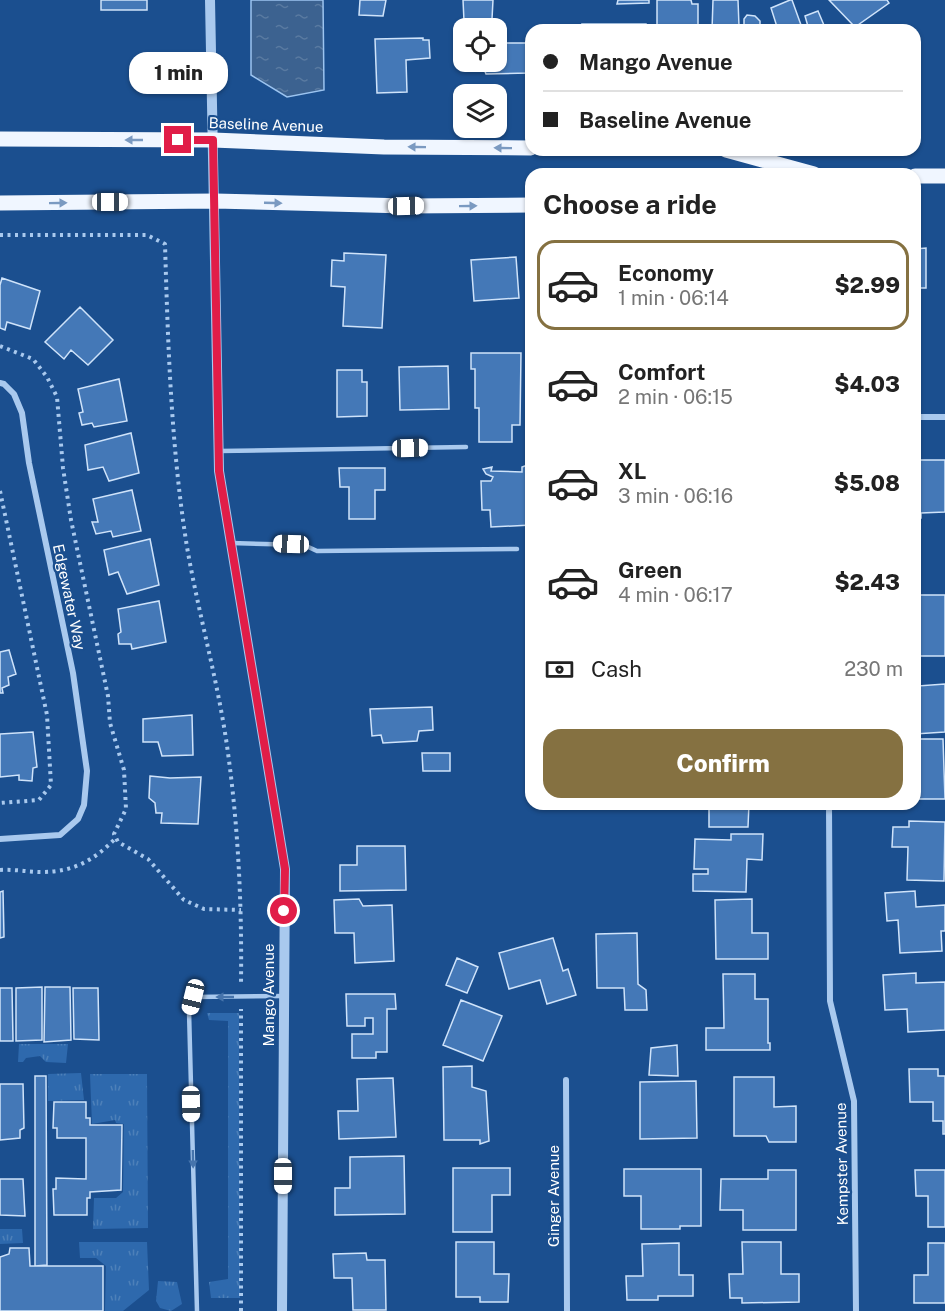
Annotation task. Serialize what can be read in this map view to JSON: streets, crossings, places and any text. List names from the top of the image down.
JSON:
{
  "streets": {
    "main road": ["Baseline Avenue"],
    "street": [
      "Edgewater Way",
      "Mango Avenue",
      "Kempster Avenue",
      "Ginger Avenue"
    ]
  },
  "crossings": [
    ["Baseline Avenue", "Mango Avenue"]
  ],
  "page": {
    "banner": ["Mango Avenue", "Baseline Avenue"],
    "bubble": "1 min",
    "heading": "Choose a ride",
    "list": [
      {
        "name": "Economy",
        "note": "1 min · 06:14",
        "value": "$2.99"
      },
      {
        "name": "Comfort",
        "note": "2 min · 06:15",
        "value": "$4.03"
      },
      {
        "name": "XL",
        "note": "3 min · 06:16",
        "value": "$5.08"
      },
      {
        "name": "Green",
        "note": "4 min · 06:17",
        "value": "$2.43"
      }
    ],
    "pay": ["Cash", "230 m"],
    "buttons": "Confirm"
  }
}
